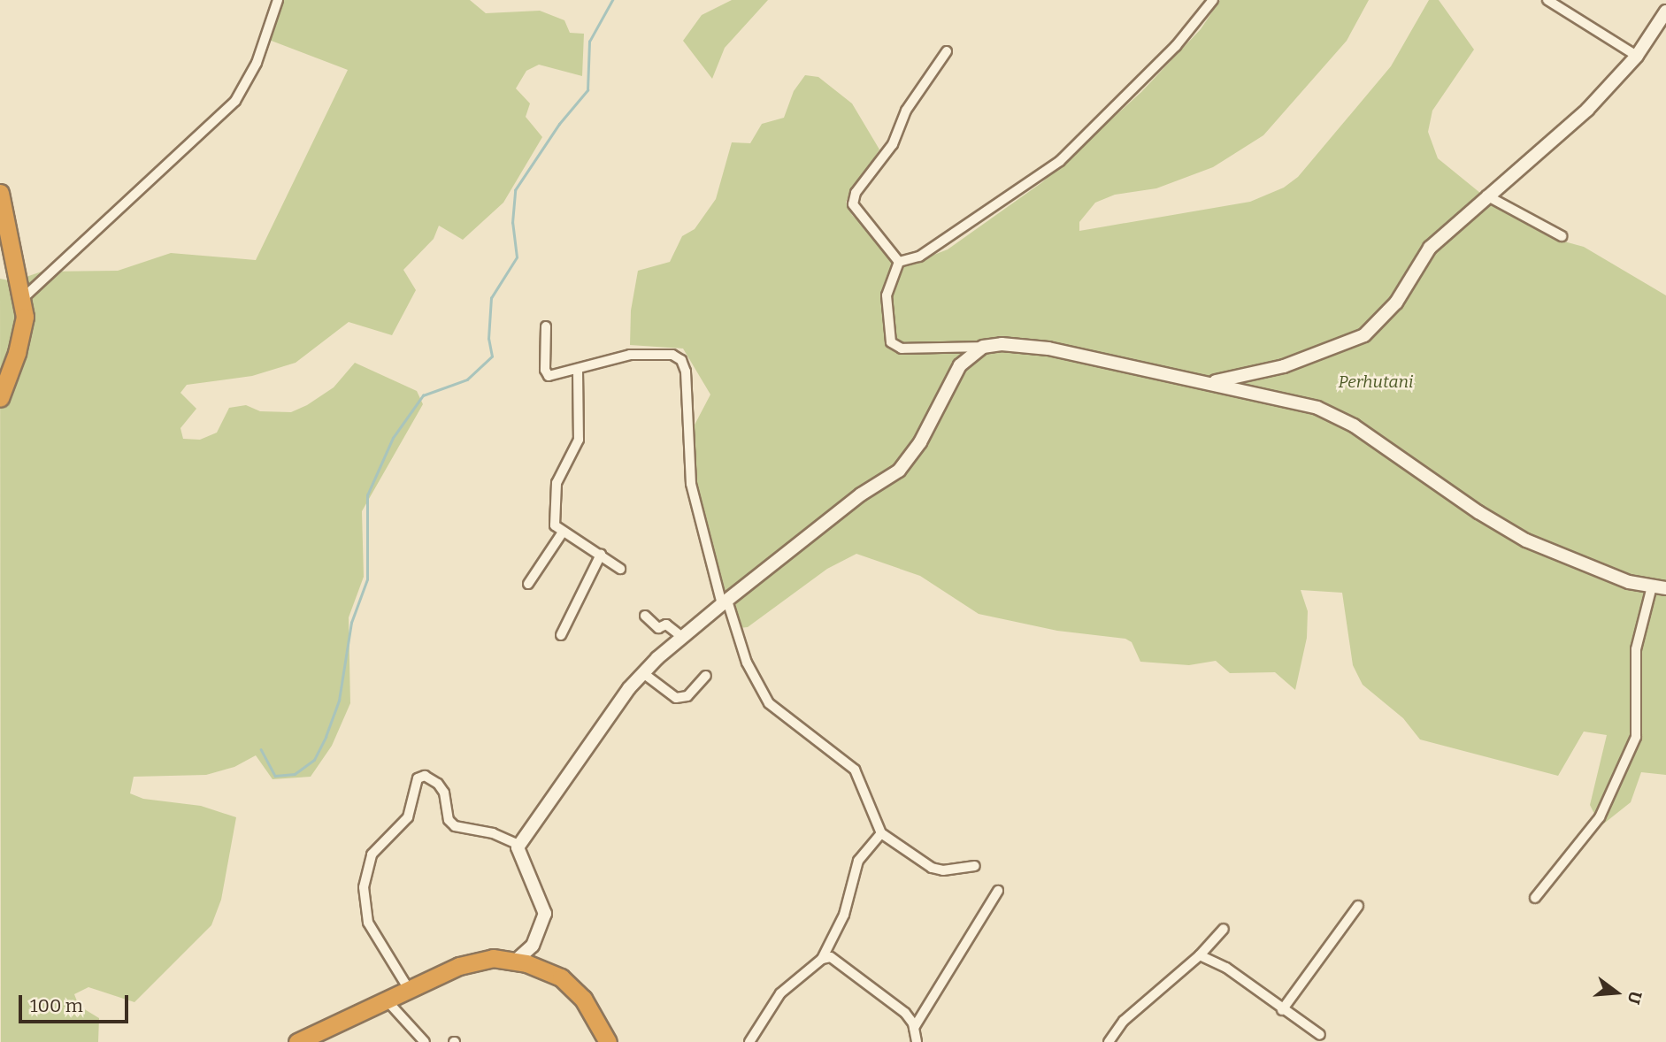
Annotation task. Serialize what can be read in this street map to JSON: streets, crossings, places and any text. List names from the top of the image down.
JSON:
{
  "parks": ["Perhutani"],
  "scale_bar": "100 m",
  "north": "right"
}
